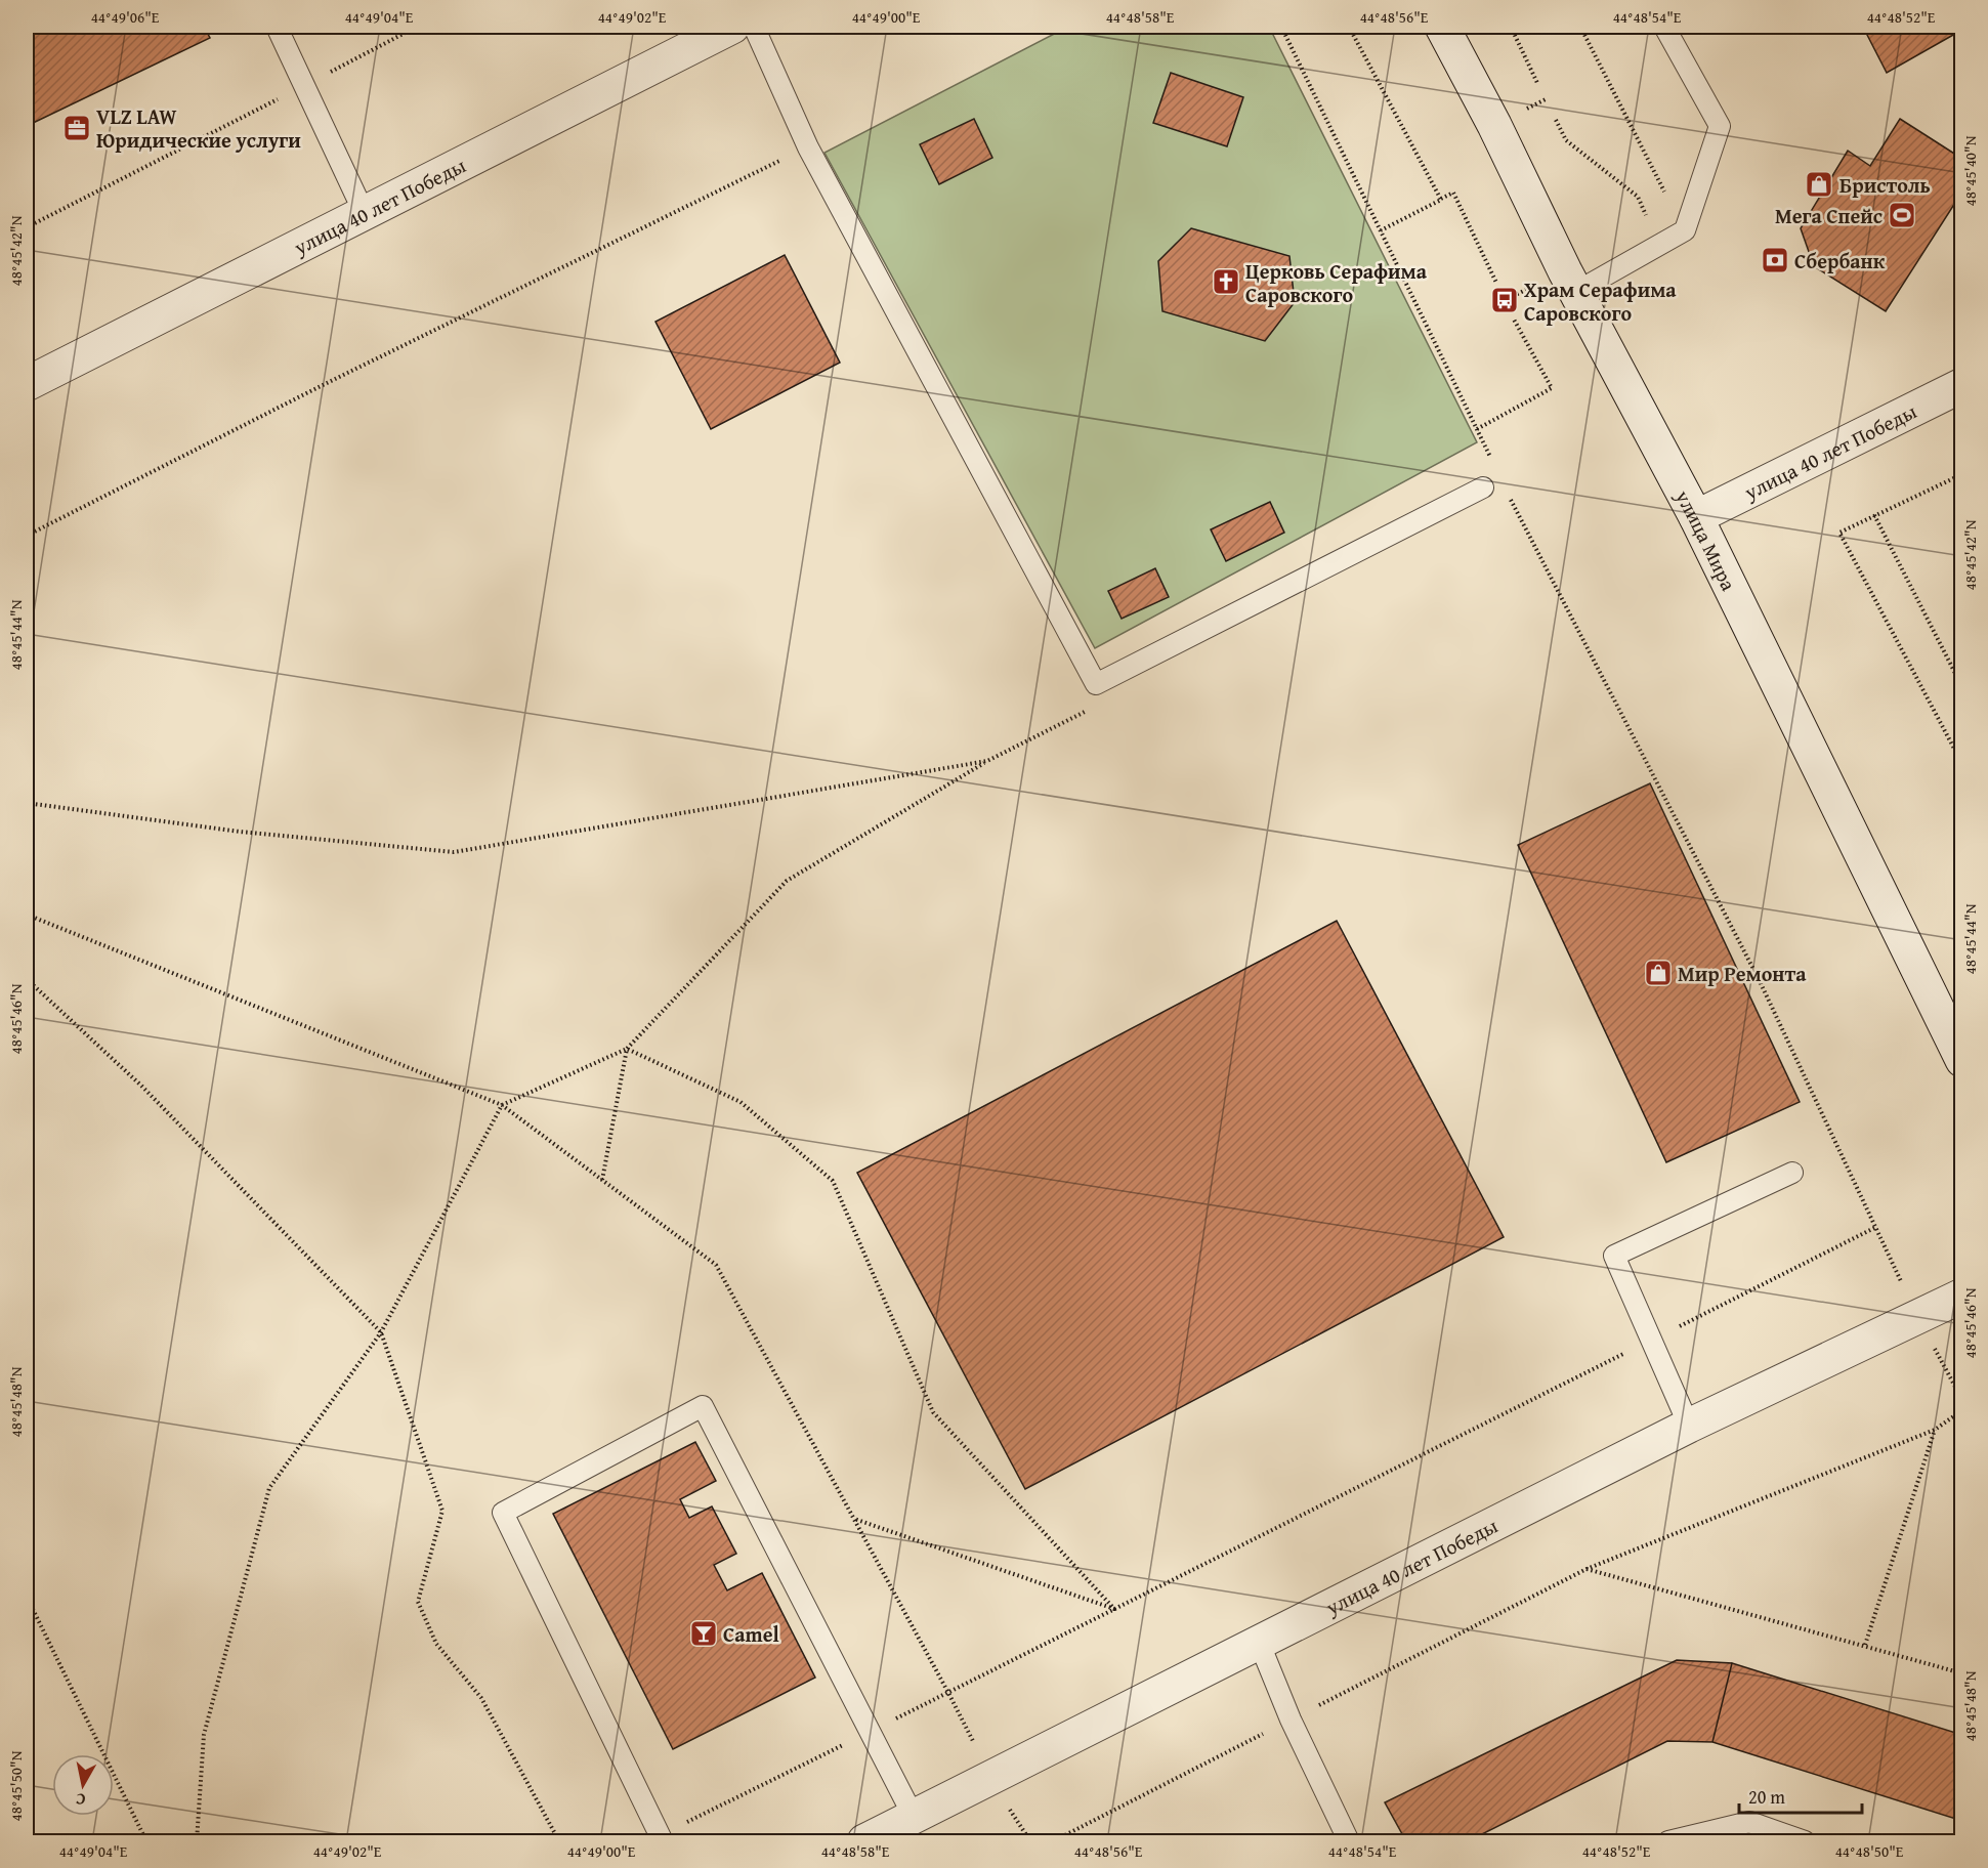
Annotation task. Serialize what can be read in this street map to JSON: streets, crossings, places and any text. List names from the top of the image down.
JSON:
{
  "streets": {
    "street": ["улица 40 лет Победы", "улица Мира"]
  },
  "crossings": [
    ["улица 40 лет Победы", "улица Мира"]
  ],
  "places": {
    "office": ["VLZ LAW Юридические услуги"],
    "shop": ["Бристоль", "Мир Ремонта"],
    "sports": ["Мега Спейс"],
    "bank": ["Сбербанк"],
    "church": ["Церковь Серафима Саровского"],
    "bus stop": ["Храм Серафима Саровского"],
    "bar": ["Camel"]
  },
  "scale_bar": "20 m",
  "north": "bottom",
  "coordinates": [
    "44°49'06\"E",
    "44°49'04\"E",
    "44°49'02\"E",
    "44°49'00\"E",
    "44°48'58\"E",
    "44°48'56\"E",
    "44°48'54\"E",
    "44°48'52\"E",
    "48°45'40\"N",
    "48°45'42\"N",
    "48°45'44\"N",
    "48°45'46\"N",
    "48°45'48\"N",
    "48°45'50\"N",
    "44°48'50\"E"
  ]
}
